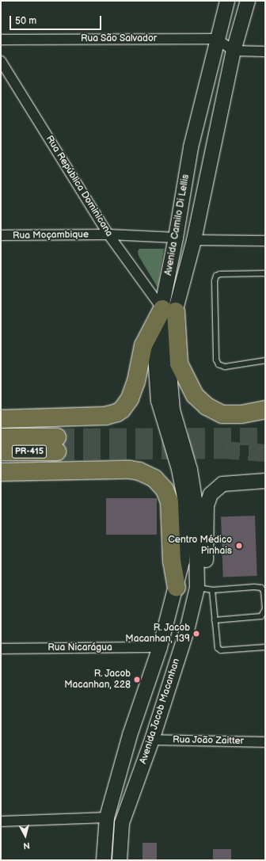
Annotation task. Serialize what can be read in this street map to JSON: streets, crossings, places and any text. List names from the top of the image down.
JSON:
{
  "streets": {
    "highway": ["PR-415"],
    "main road": ["Avenida Camilo Di Lellis", "Avenida Jacob Macanhan"],
    "street": [
      "Rua São Salvador",
      "Rua República Dominicana",
      "Rua Moçambique",
      "Rua Nicarágua",
      "Rua João Zaitter"
    ]
  },
  "crossings": [
    ["Rua São Salvador", "Avenida Camilo Di Lellis"],
    ["Rua República Dominicana", "Avenida Camilo Di Lellis"],
    ["Rua República Dominicana", "Rua Moçambique"],
    ["Avenida Camilo Di Lellis", "Rua Moçambique"],
    ["Avenida Camilo Di Lellis", "Avenida Jacob Macanhan"],
    ["Avenida Jacob Macanhan", "Rua João Zaitter"]
  ],
  "places": ["Centro Médico Pinhais", "R. Jacob Macanhan, 139", "R. Jacob Macanhan, 228"],
  "scale_bar": "50 m",
  "north": "bottom"
}
